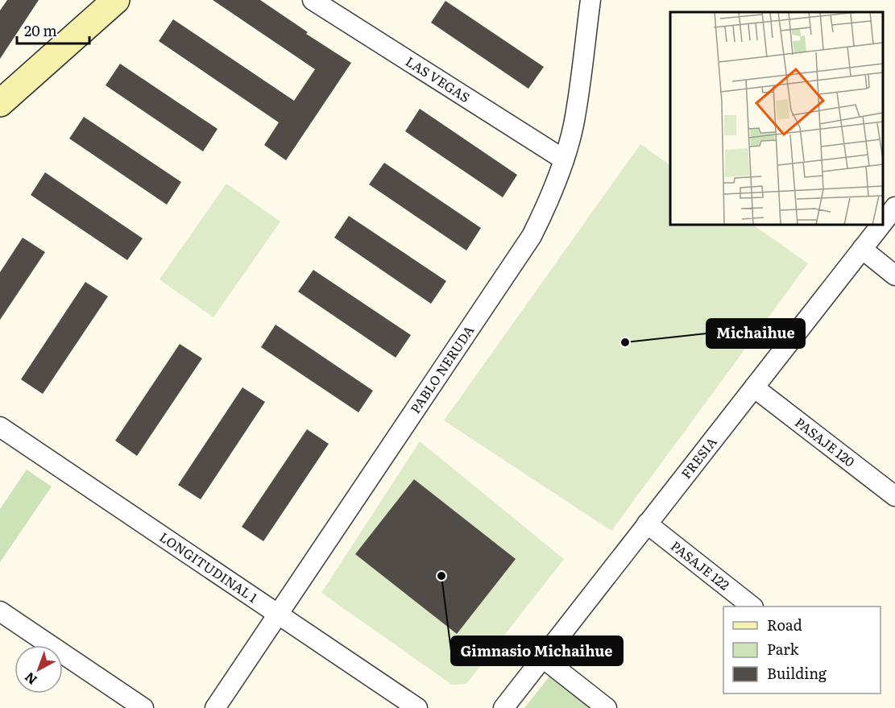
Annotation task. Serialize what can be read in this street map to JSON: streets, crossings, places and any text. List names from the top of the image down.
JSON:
{
  "streets": {
    "street": [
      "LAS VEGAS",
      "PABLO NERUDA",
      "PASAJE 120",
      "FRESIA",
      "PASAJE 122",
      "LONGITUDINAL 1"
    ]
  },
  "crossings": [
    ["LAS VEGAS", "PABLO NERUDA"],
    ["PABLO NERUDA", "LONGITUDINAL 1"],
    ["PASAJE 120", "FRESIA"],
    ["FRESIA", "PASAJE 122"]
  ],
  "places": ["Michaihue", "Gimnasio Michaihue"],
  "legend": ["Road", "Park", "Building"],
  "scale_bar": "20 m",
  "north": "bottom left"
}
